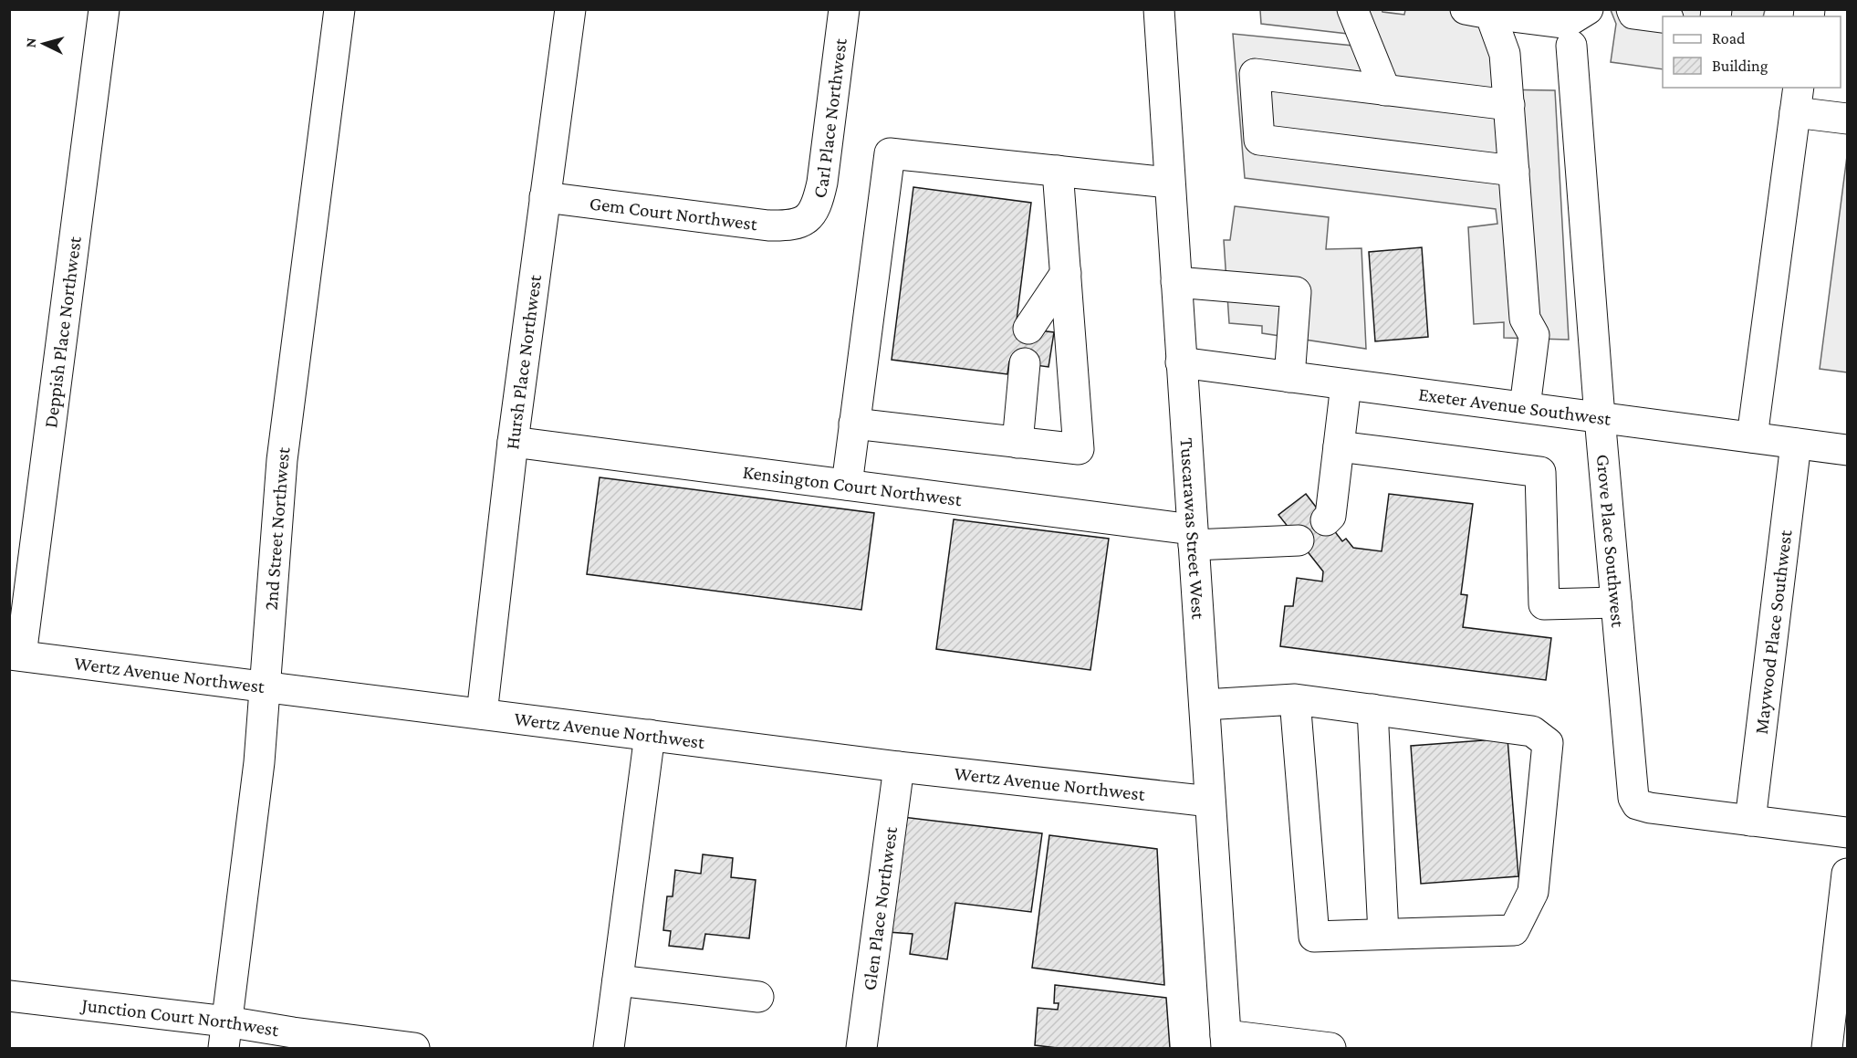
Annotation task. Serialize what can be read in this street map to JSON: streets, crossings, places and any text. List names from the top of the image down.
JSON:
{
  "streets": {
    "street": [
      "Carl Place Northwest",
      "Gem Court Northwest",
      "Deppish Place Northwest",
      "Hursh Place Northwest",
      "Exeter Avenue Southwest",
      "Kensington Court Northwest",
      "2nd Street Northwest",
      "Tuscarawas Street West",
      "Grove Place Southwest",
      "Maywood Place Southwest",
      "Wertz Avenue Northwest",
      "Glen Place Northwest",
      "Junction Court Northwest"
    ]
  },
  "crossings": [
    ["Carl Place Northwest", "Gem Court Northwest"],
    ["Gem Court Northwest", "Hursh Place Northwest"],
    ["Deppish Place Northwest", "Wertz Avenue Northwest"],
    ["Hursh Place Northwest", "Kensington Court Northwest"],
    ["Hursh Place Northwest", "Wertz Avenue Northwest"],
    ["Exeter Avenue Southwest", "Tuscarawas Street West"],
    ["Exeter Avenue Southwest", "Grove Place Southwest"],
    ["Exeter Avenue Southwest", "Maywood Place Southwest"],
    ["Kensington Court Northwest", "Tuscarawas Street West"],
    ["2nd Street Northwest", "Wertz Avenue Northwest"],
    ["2nd Street Northwest", "Junction Court Northwest"],
    ["Tuscarawas Street West", "Wertz Avenue Northwest"],
    ["Grove Place Southwest", "Maywood Place Southwest"],
    ["Wertz Avenue Northwest", "Glen Place Northwest"]
  ],
  "legend": ["Road", "Building"],
  "north": "left"
}
